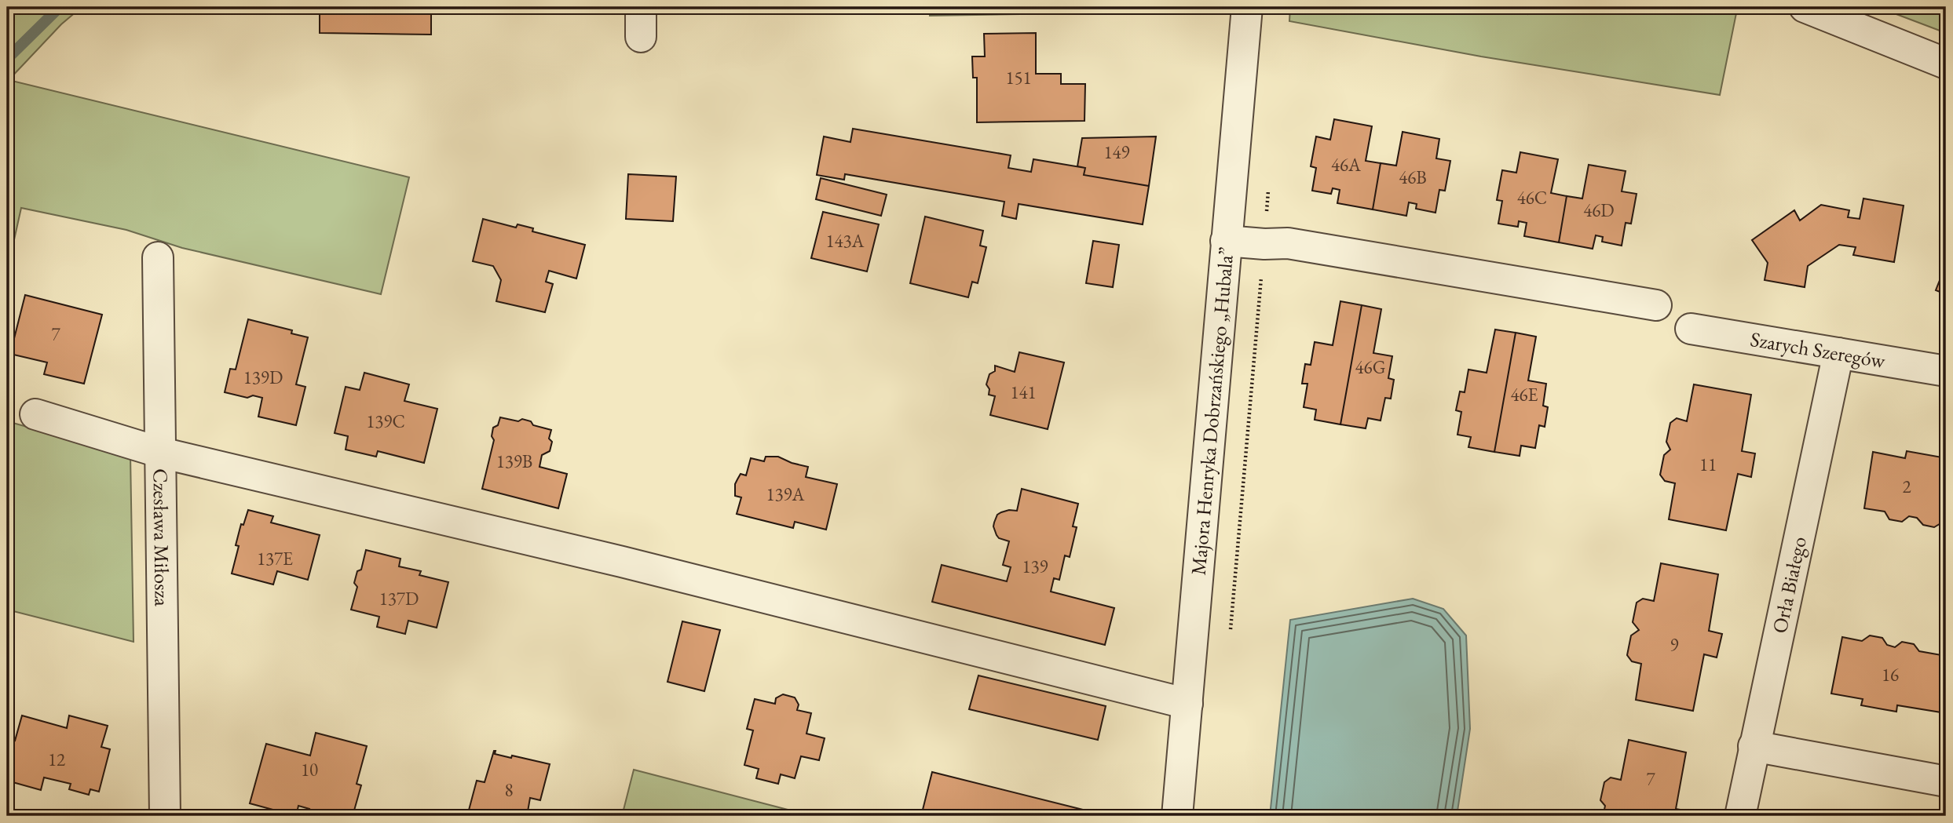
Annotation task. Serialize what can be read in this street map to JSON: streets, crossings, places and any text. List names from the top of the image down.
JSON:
{
  "streets": {
    "street": [
      "Szarych Szeregów",
      "Majora Henryka Dobrzańskiego „Hubala”",
      "Czesława Miłosza",
      "Orła Białego"
    ]
  },
  "crossings": [
    ["Szarych Szeregów", "Orła Białego"]
  ],
  "house_numbers": [
    "151",
    "149",
    "46A",
    "46B",
    "46C",
    "46D",
    "143A",
    "7",
    "46G",
    "139D",
    "141",
    "46E",
    "139C",
    "139B",
    "11",
    "2",
    "139A",
    "137E",
    "139",
    "137D",
    "9",
    "16",
    "12",
    "10",
    "7",
    "8"
  ]
}
